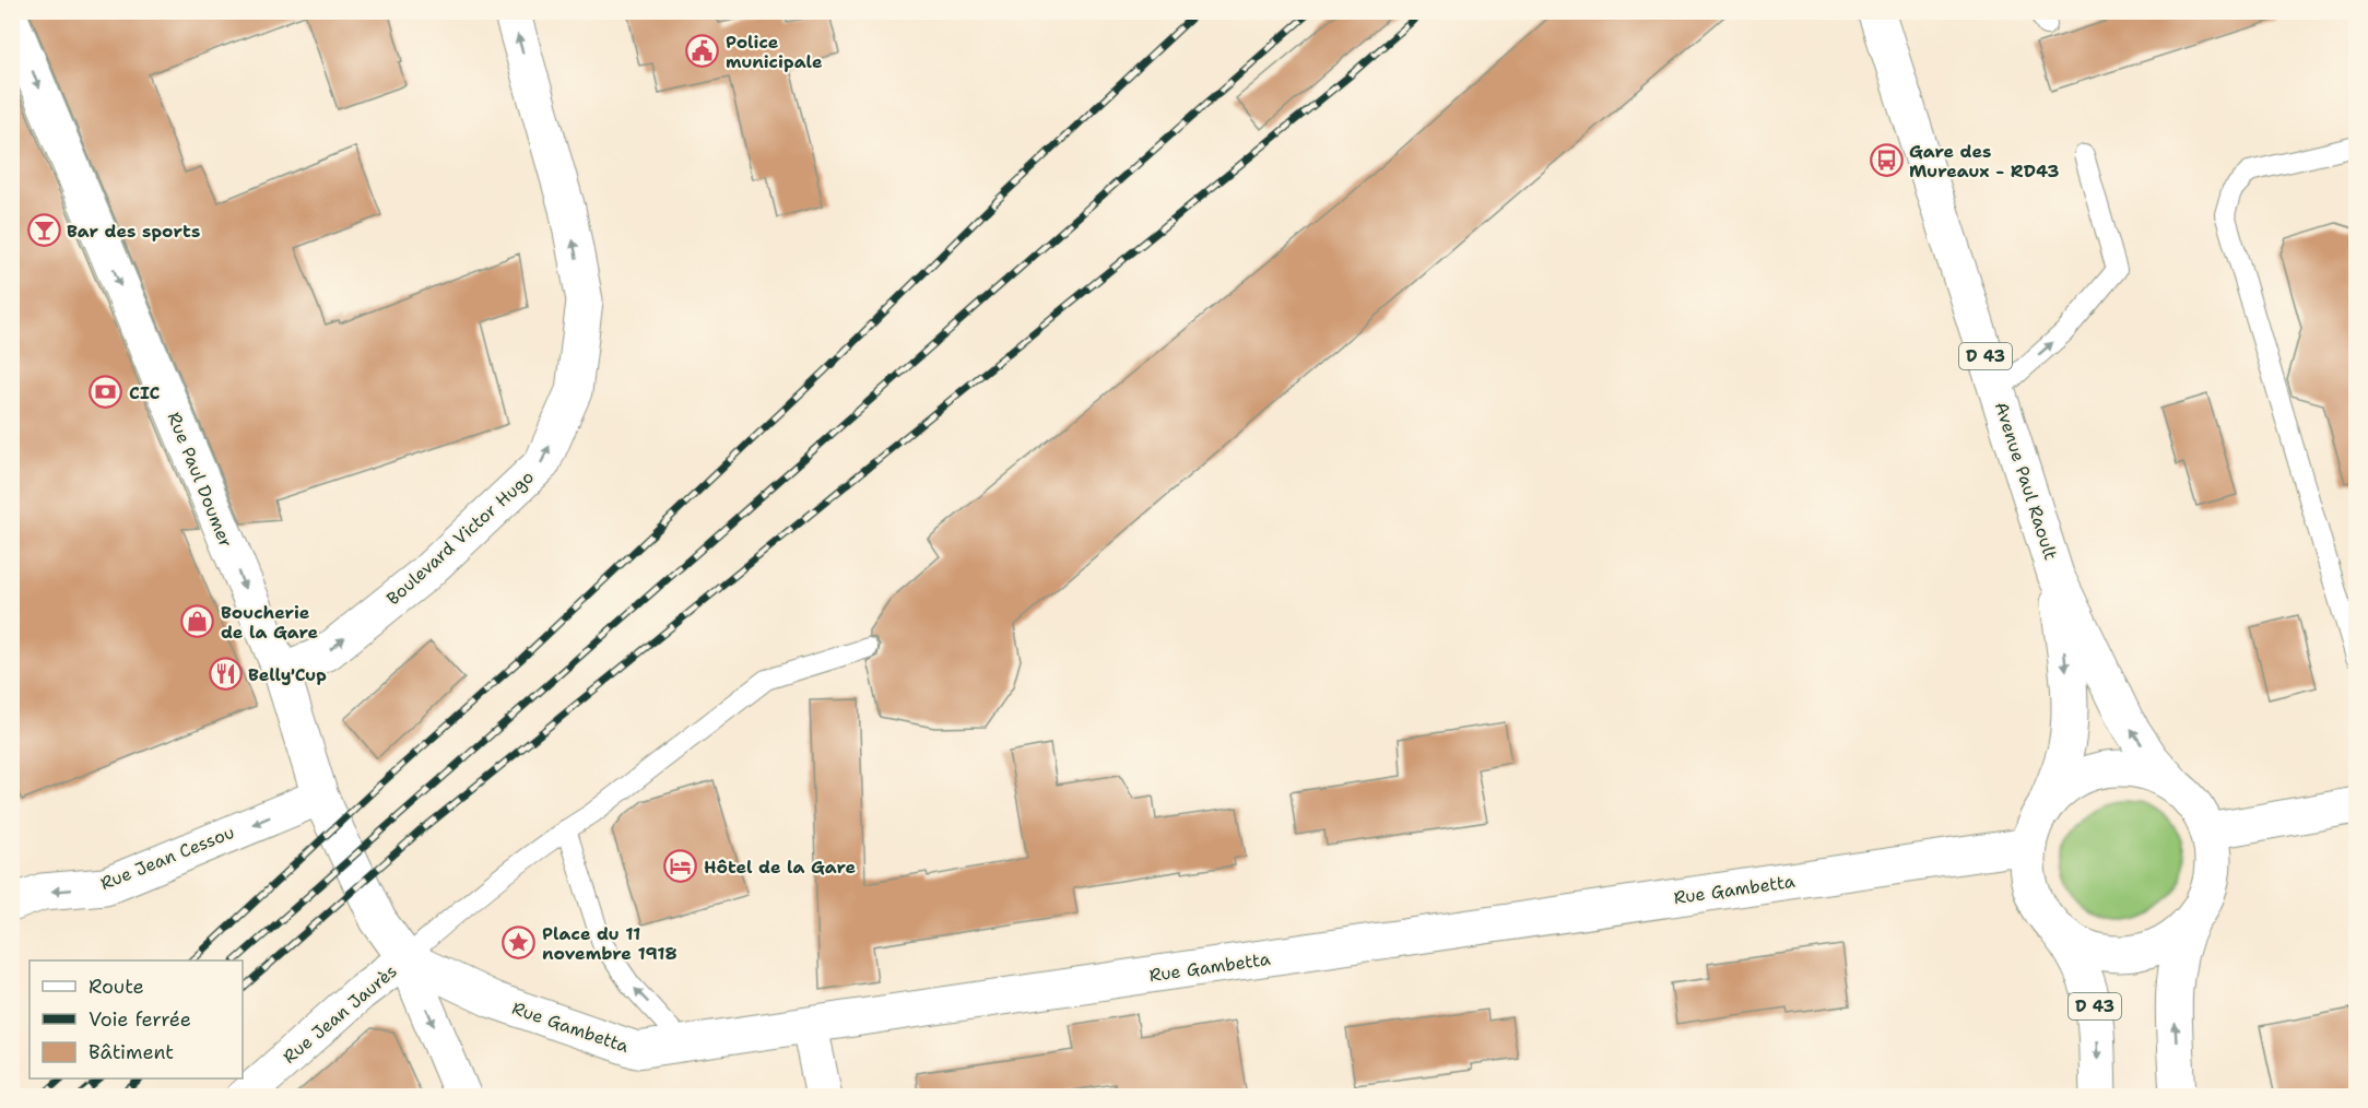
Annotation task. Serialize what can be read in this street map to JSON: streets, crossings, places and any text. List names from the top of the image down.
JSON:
{
  "streets": {
    "main road": [
      "D 43",
      "Rue Paul Doumer",
      "Avenue Paul Raoult",
      "Boulevard Victor Hugo",
      "Rue Jean Cessou",
      "Rue Gambetta",
      "Rue Jean Jaurès"
    ]
  },
  "crossings": [
    ["D 43", "Avenue Paul Raoult"],
    ["D 43", "Rue Gambetta"],
    ["Rue Paul Doumer", "Boulevard Victor Hugo"],
    ["Rue Paul Doumer", "Rue Jean Cessou"],
    ["Rue Paul Doumer", "Rue Gambetta"],
    ["Rue Paul Doumer", "Rue Jean Jaurès"],
    ["Avenue Paul Raoult", "Rue Gambetta"],
    ["Rue Gambetta", "Rue Jean Jaurès"]
  ],
  "one_way": ["Rue Paul Doumer", "Boulevard Victor Hugo", "Rue Jean Cessou"],
  "places": {
    "public building": ["Police municipale"],
    "bus stop": ["Gare des Mureaux - RD43"],
    "bar": ["Bar des sports"],
    "bank": ["CIC"],
    "shop": ["Boucherie de la Gare"],
    "restaurant": ["Belly'Cup"],
    "hotel": ["Hôtel de la Gare"],
    "place": ["Place du 11 novembre 1918"]
  },
  "legend": ["Route", "Voie ferrée", "Bâtiment"]
}
